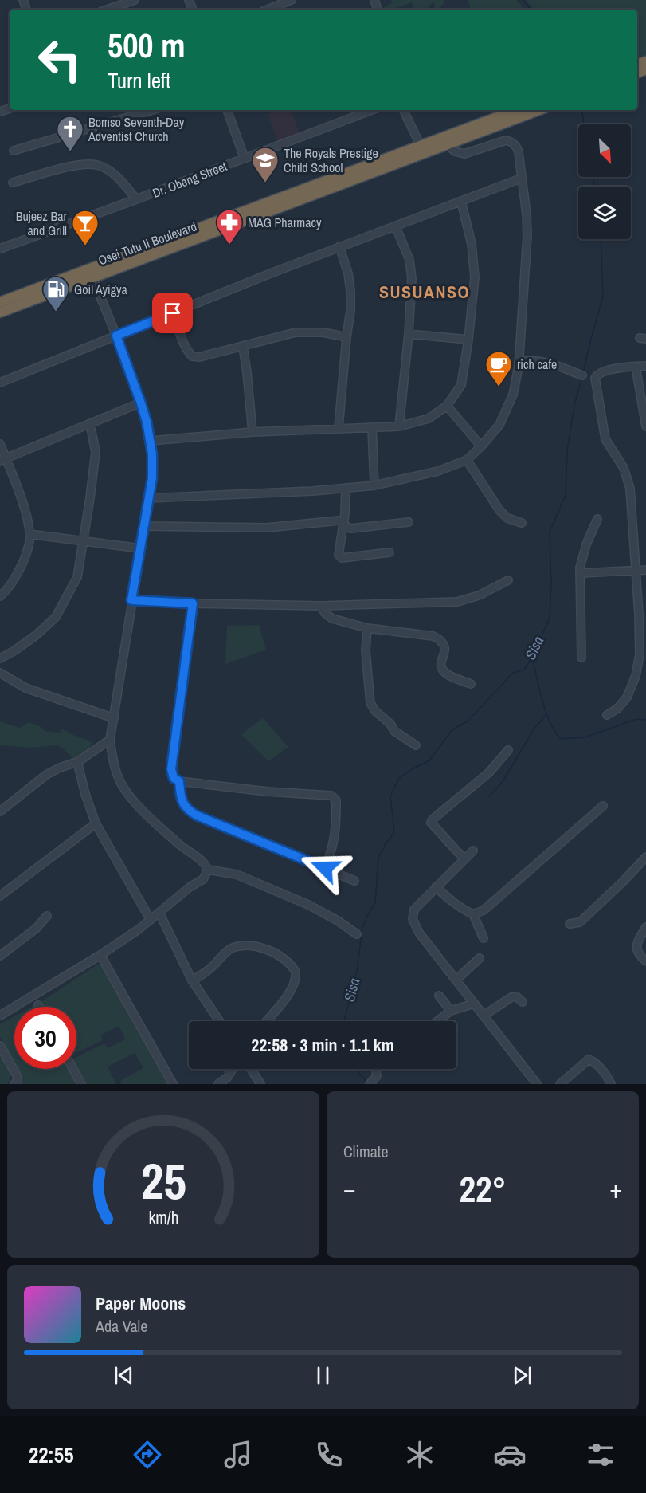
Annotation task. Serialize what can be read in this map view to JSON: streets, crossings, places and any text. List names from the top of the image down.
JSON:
{
  "streets": {
    "highway": ["Osei Tutu II Boulevard"],
    "street": ["Dr. Obeng Street"]
  },
  "districts": ["SUSUANSO"],
  "water": ["Sisa"],
  "places": {
    "church": ["Bomso Seventh-Day Adventist Church"],
    "school or university": ["The Royals Prestige Child School"],
    "pharmacy": ["MAG Pharmacy"],
    "bar": ["Bujeez Bar and Grill"],
    "fuel station": ["Goil Ayigya"],
    "cafe": ["rich cafe"]
  },
  "north": "bottom right",
  "page": {
    "turn": ["500 m", "Turn left"],
    "limit": "30",
    "trip": "22:58 · 3 min · 1.1 km",
    "tile": "Climate",
    "heat": ["−", "22°", "+"],
    "song": ["Paper Moons", "Ada Vale"],
    "tabs": "22:55",
    "gauge": ["25", "km/h"]
  }
}
